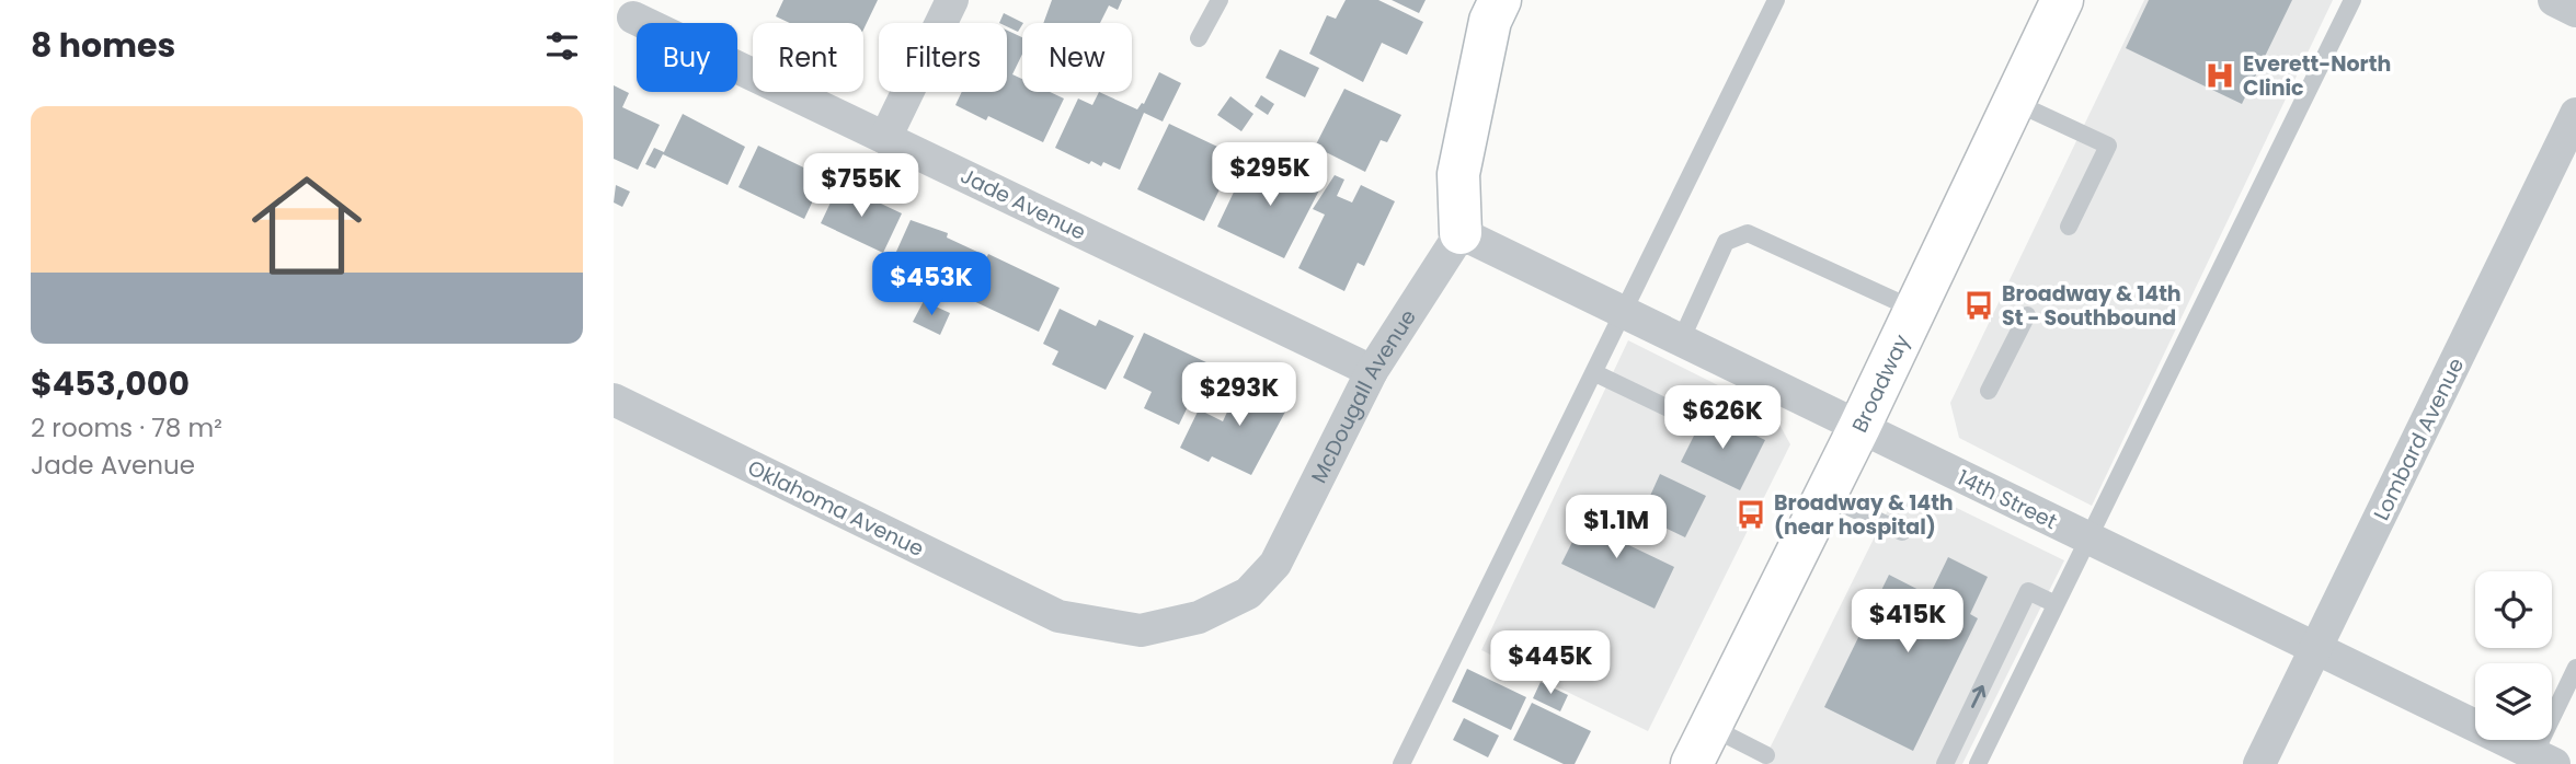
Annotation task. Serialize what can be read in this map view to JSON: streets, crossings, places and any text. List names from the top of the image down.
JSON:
{
  "streets": {
    "main road": ["Broadway"],
    "street": [
      "Jade Avenue",
      "McDougall Avenue",
      "Lombard Avenue",
      "14th Street",
      "Oklahoma Avenue"
    ]
  },
  "crossings": [
    ["Jade Avenue", "McDougall Avenue"],
    ["Broadway", "14th Street"],
    ["McDougall Avenue", "14th Street"],
    ["McDougall Avenue", "Oklahoma Avenue"],
    ["Lombard Avenue", "14th Street"]
  ],
  "places": {
    "hospital": ["Everett-North Clinic"],
    "bus stop": ["Broadway & 14th St - Southbound", "Broadway & 14th (near hospital)"]
  },
  "page": {
    "heading": "8 homes",
    "chip": [
      "Buy",
      "Rent",
      "Filters",
      "New"
    ],
    "list": [
      {
        "name": "$453,000",
        "note": "2 rooms · 78 m² · Jade Avenue"
      }
    ],
    "price": [
      "$295K",
      "$755K",
      "$453K",
      "$293K",
      "$626K",
      "$1.1M",
      "$415K",
      "$445K"
    ]
  }
}
